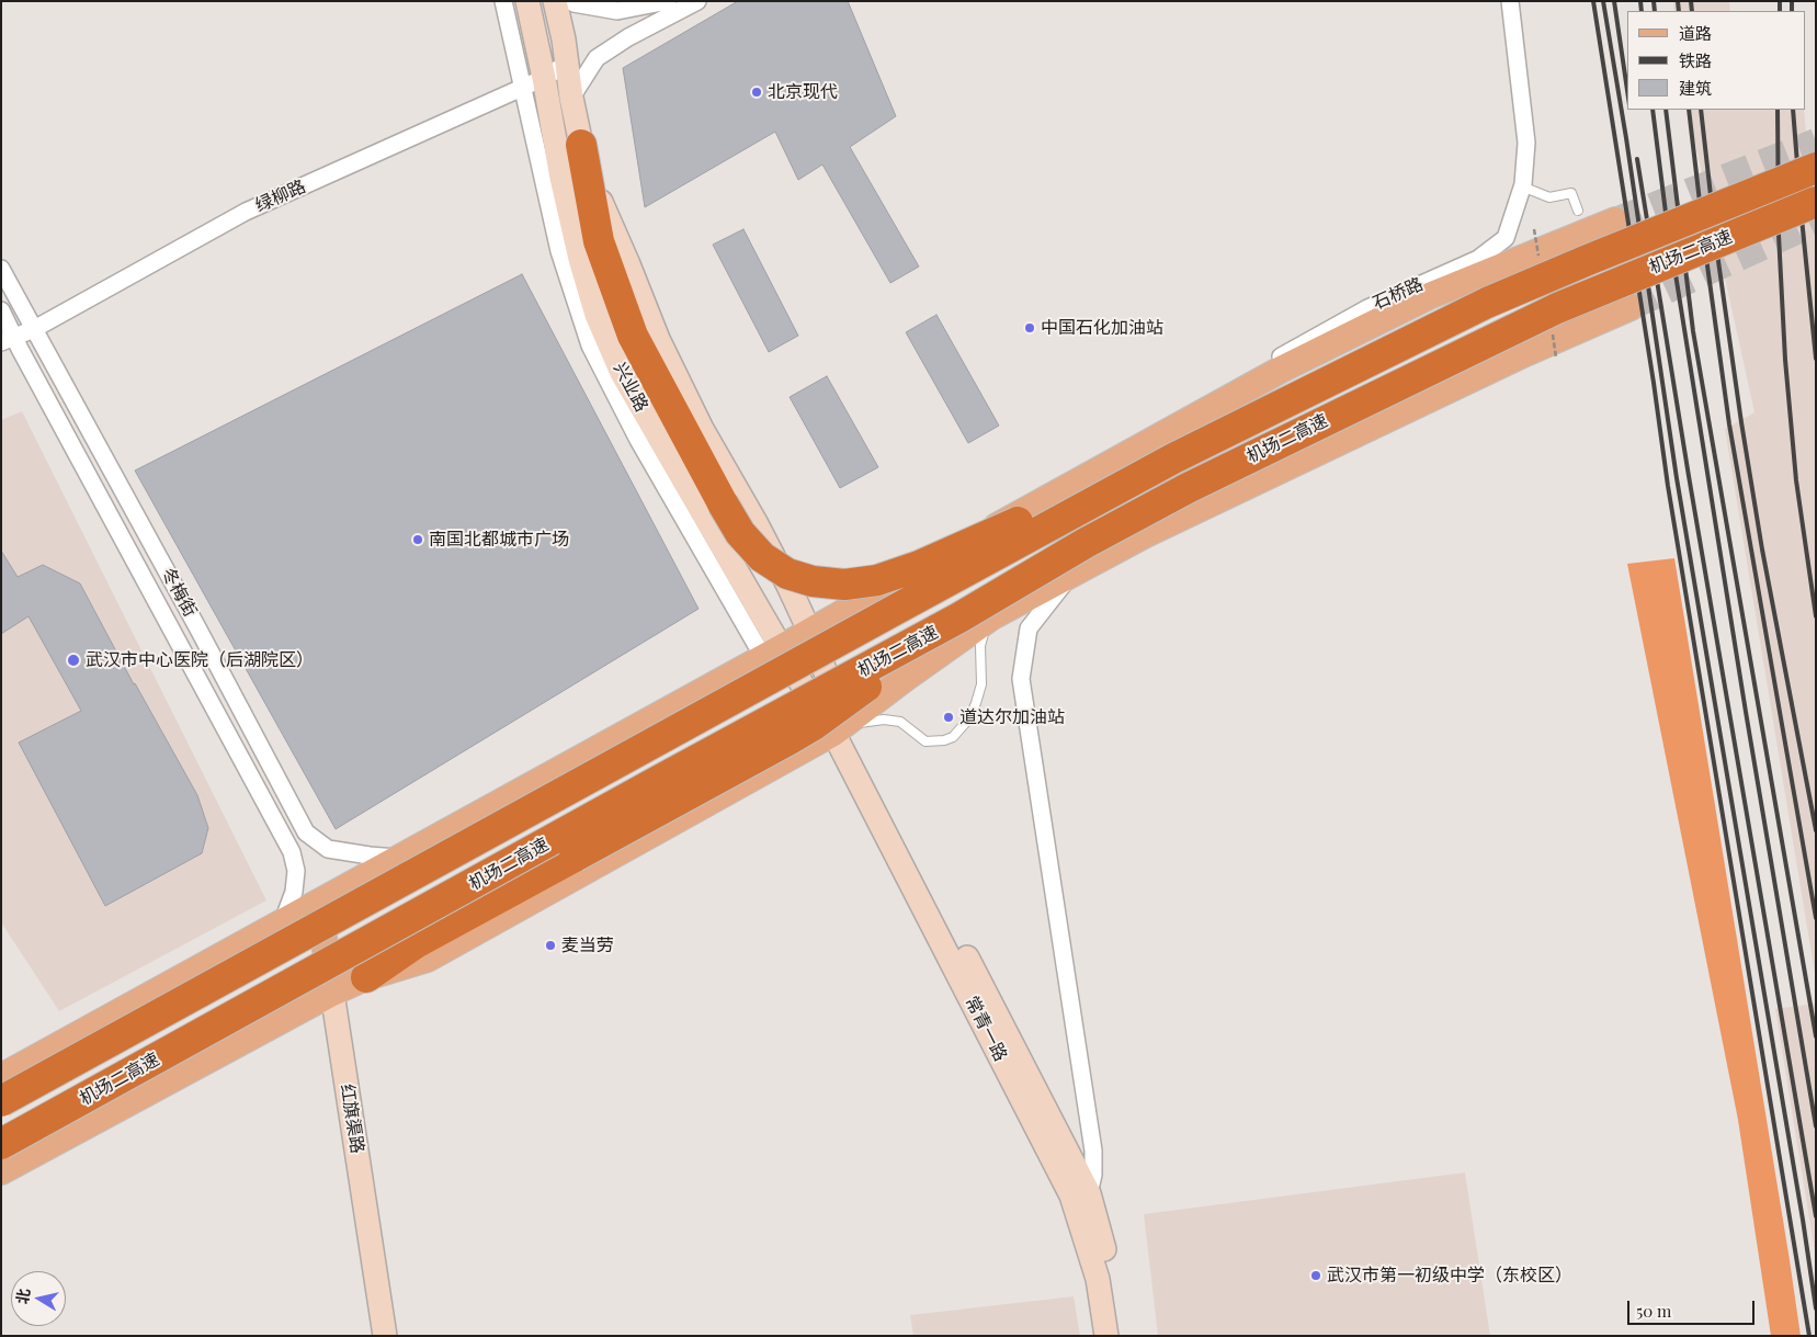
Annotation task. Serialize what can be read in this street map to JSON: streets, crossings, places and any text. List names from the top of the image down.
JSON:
{
  "streets": {
    "highway": ["机场二高速"],
    "main road": ["兴业路", "常青一路", "红旗渠路"],
    "street": ["绿柳路", "石桥路", "冬梅街"]
  },
  "crossings": [
    ["绿柳路", "兴业路"],
    ["绿柳路", "冬梅街"],
    ["兴业路", "常青一路"]
  ],
  "places": [
    "北京现代",
    "中国石化加油站",
    "南国北都城市广场",
    "武汉市中心医院（后湖院区）",
    "道达尔加油站",
    "麦当劳",
    "武汉市第一初级中学（东校区）"
  ],
  "legend": ["道路", "铁路", "建筑"],
  "scale_bar": "50 m",
  "north": "left"
}
